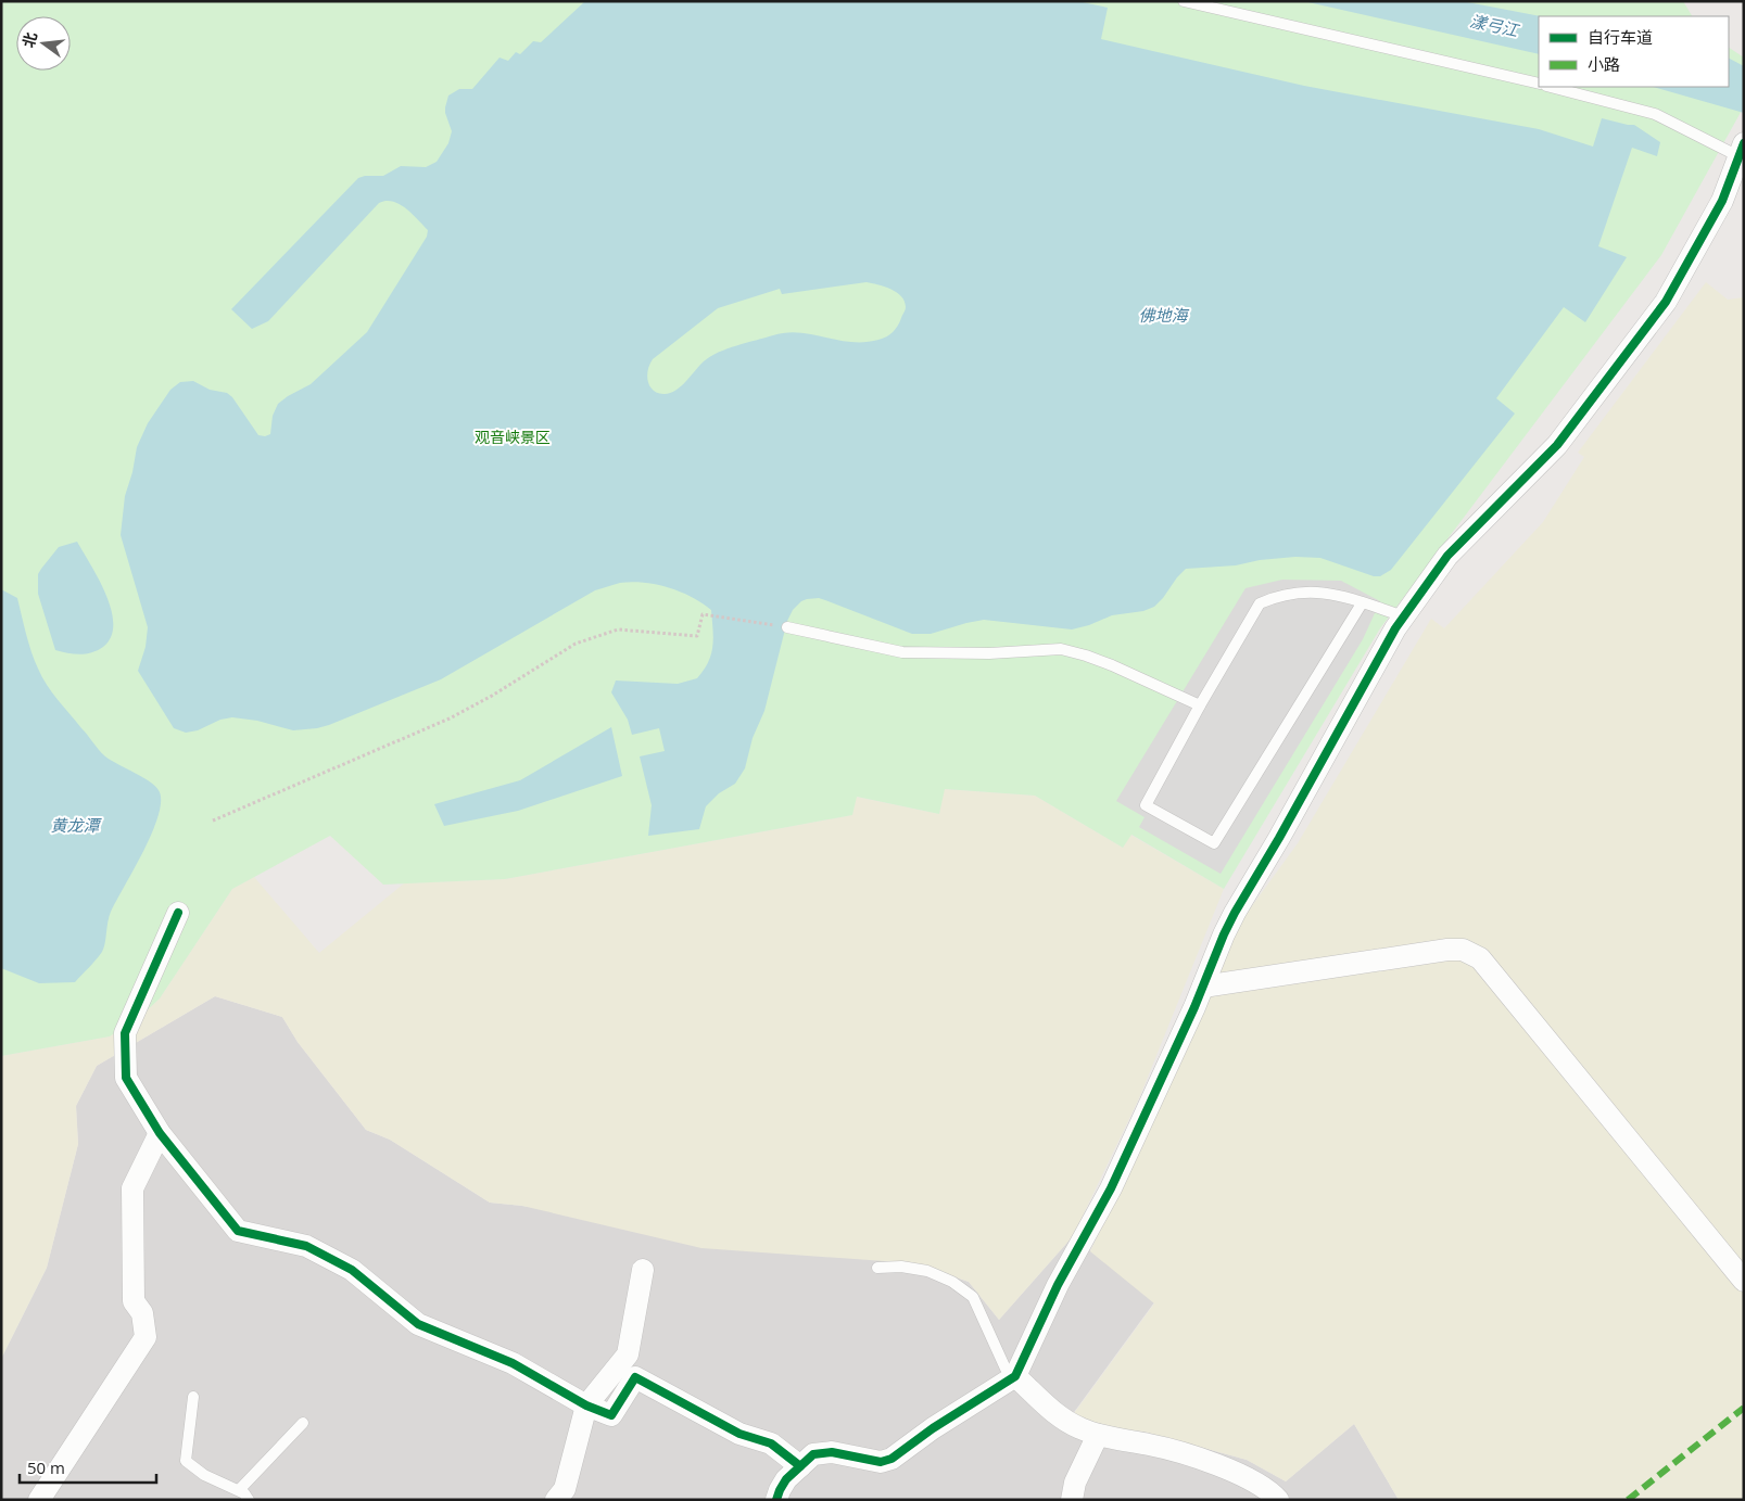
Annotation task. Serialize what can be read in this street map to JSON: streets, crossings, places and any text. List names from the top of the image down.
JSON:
{
  "water": ["漾弓江", "佛地海", "黄龙潭"],
  "parks": ["观音峡景区"],
  "legend": ["自行车道", "小路"],
  "scale_bar": "50 m",
  "north": "left"
}
